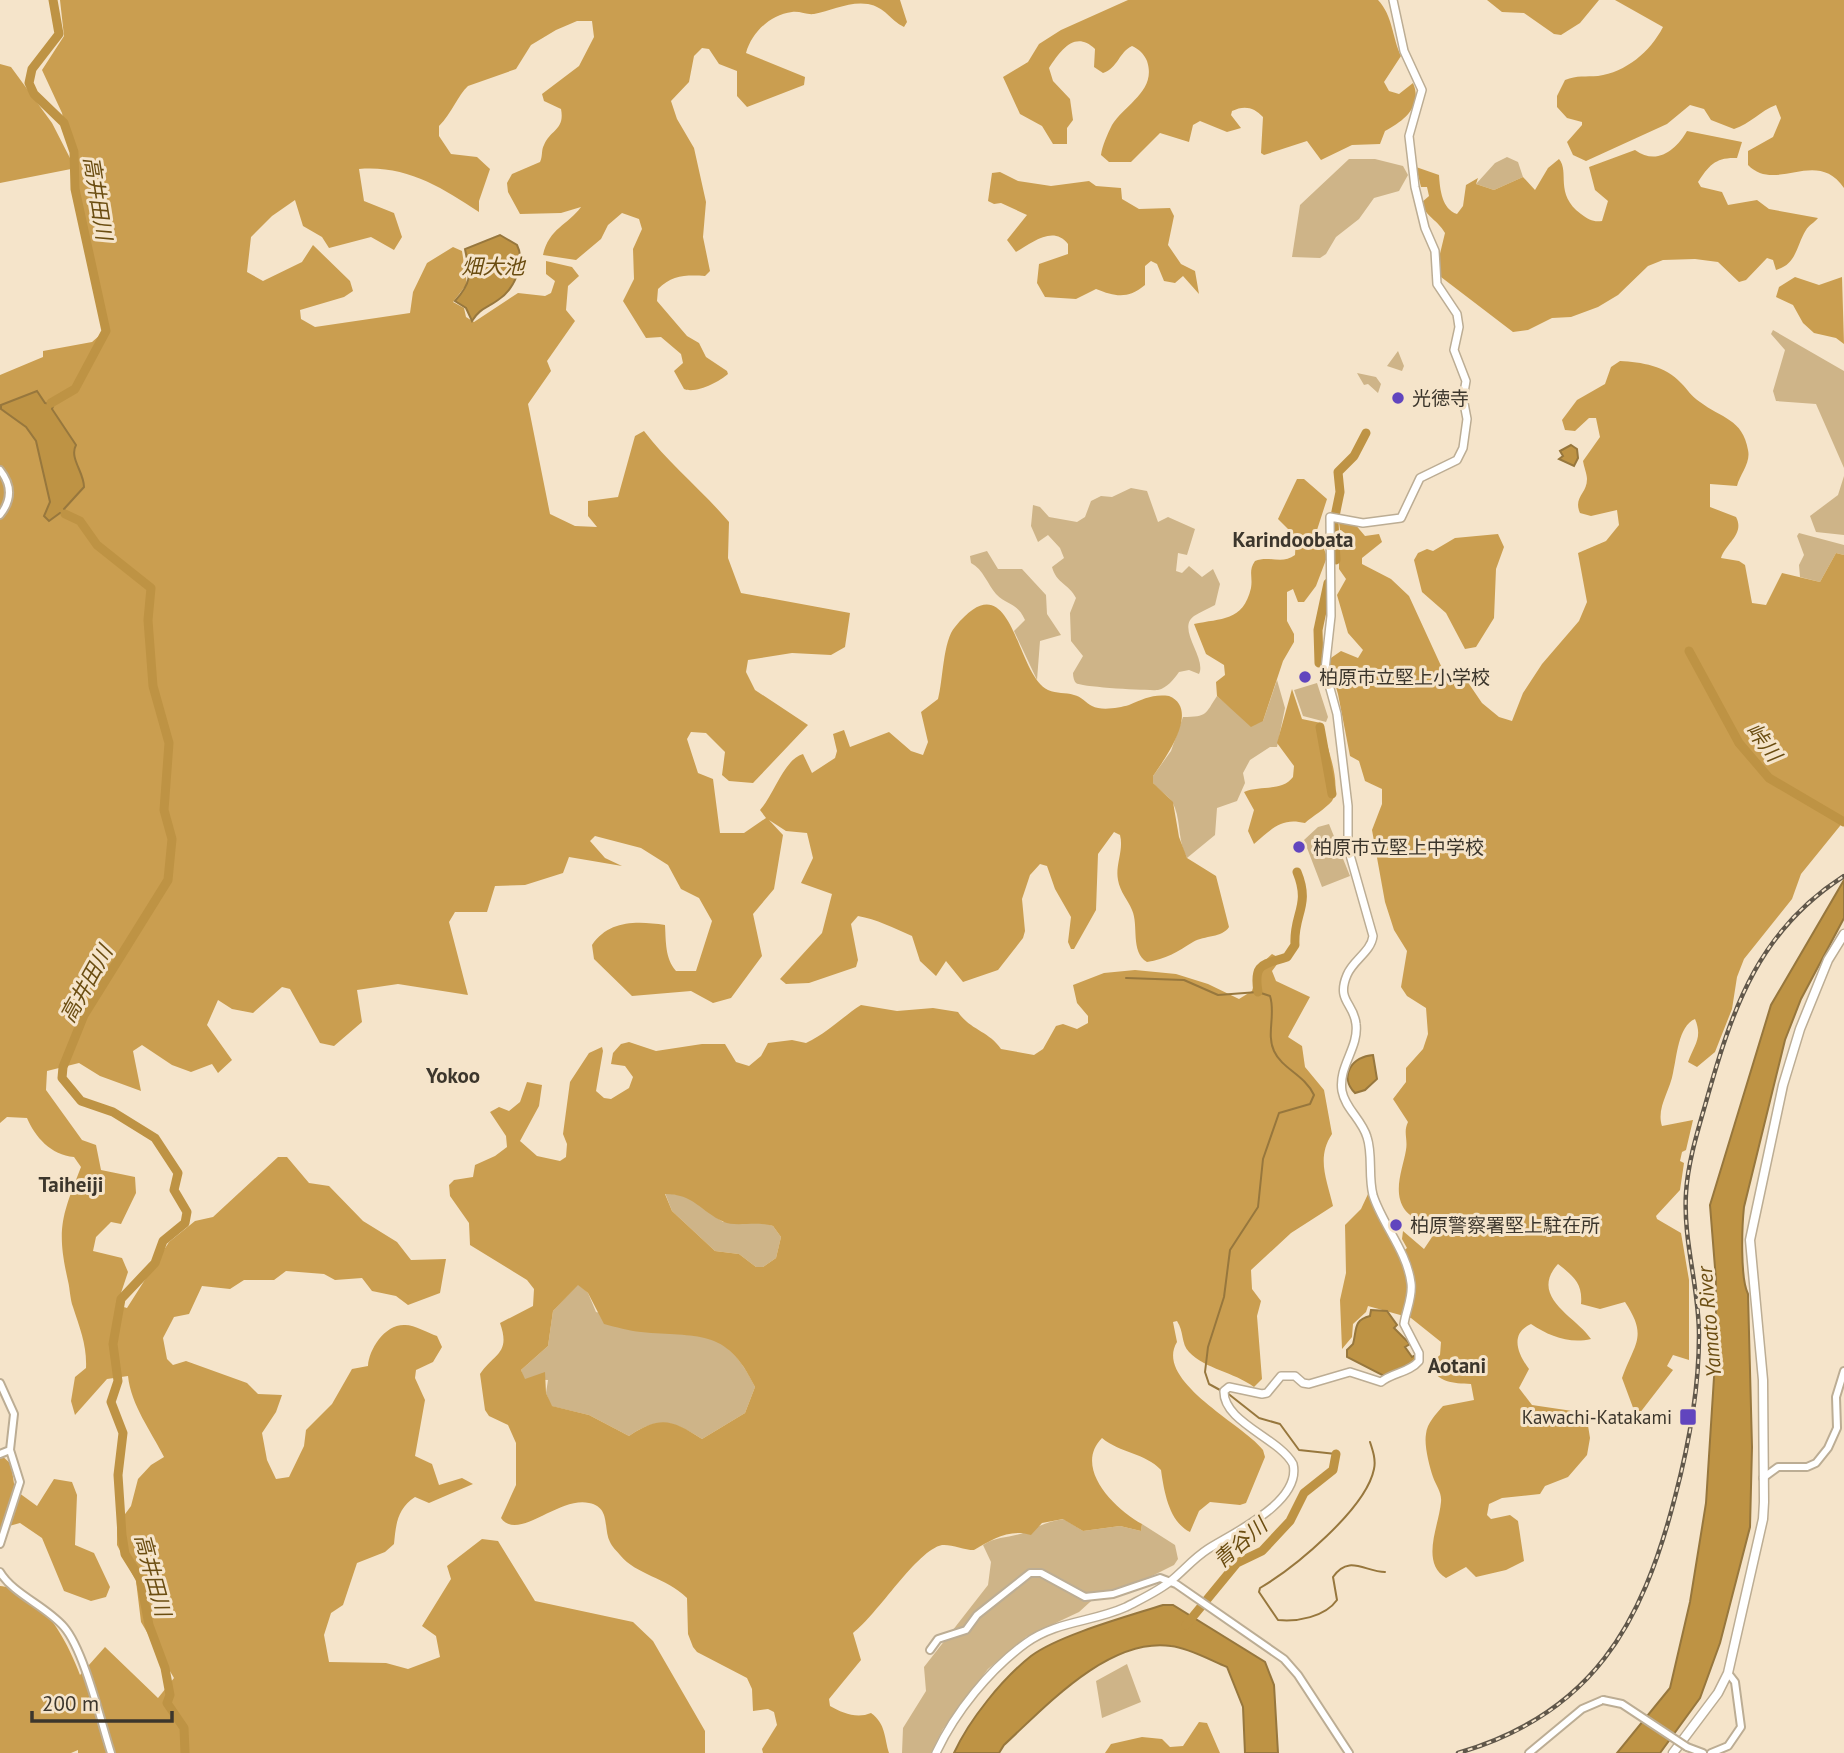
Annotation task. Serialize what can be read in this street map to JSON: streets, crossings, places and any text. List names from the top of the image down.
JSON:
{
  "districts": [
    "Karindoobata",
    "Yokoo",
    "Taiheiji",
    "Aotani"
  ],
  "water": [
    "高井田川",
    "畑大池",
    "峠川",
    "Yamato River",
    "青谷川"
  ],
  "places": {
    "other": [
      "光徳寺",
      "柏原市立堅上小学校",
      "柏原市立堅上中学校",
      "柏原警察署堅上駐在所"
    ],
    "transit": ["Kawachi-Katakami"]
  },
  "scale_bar": "200 m"
}
